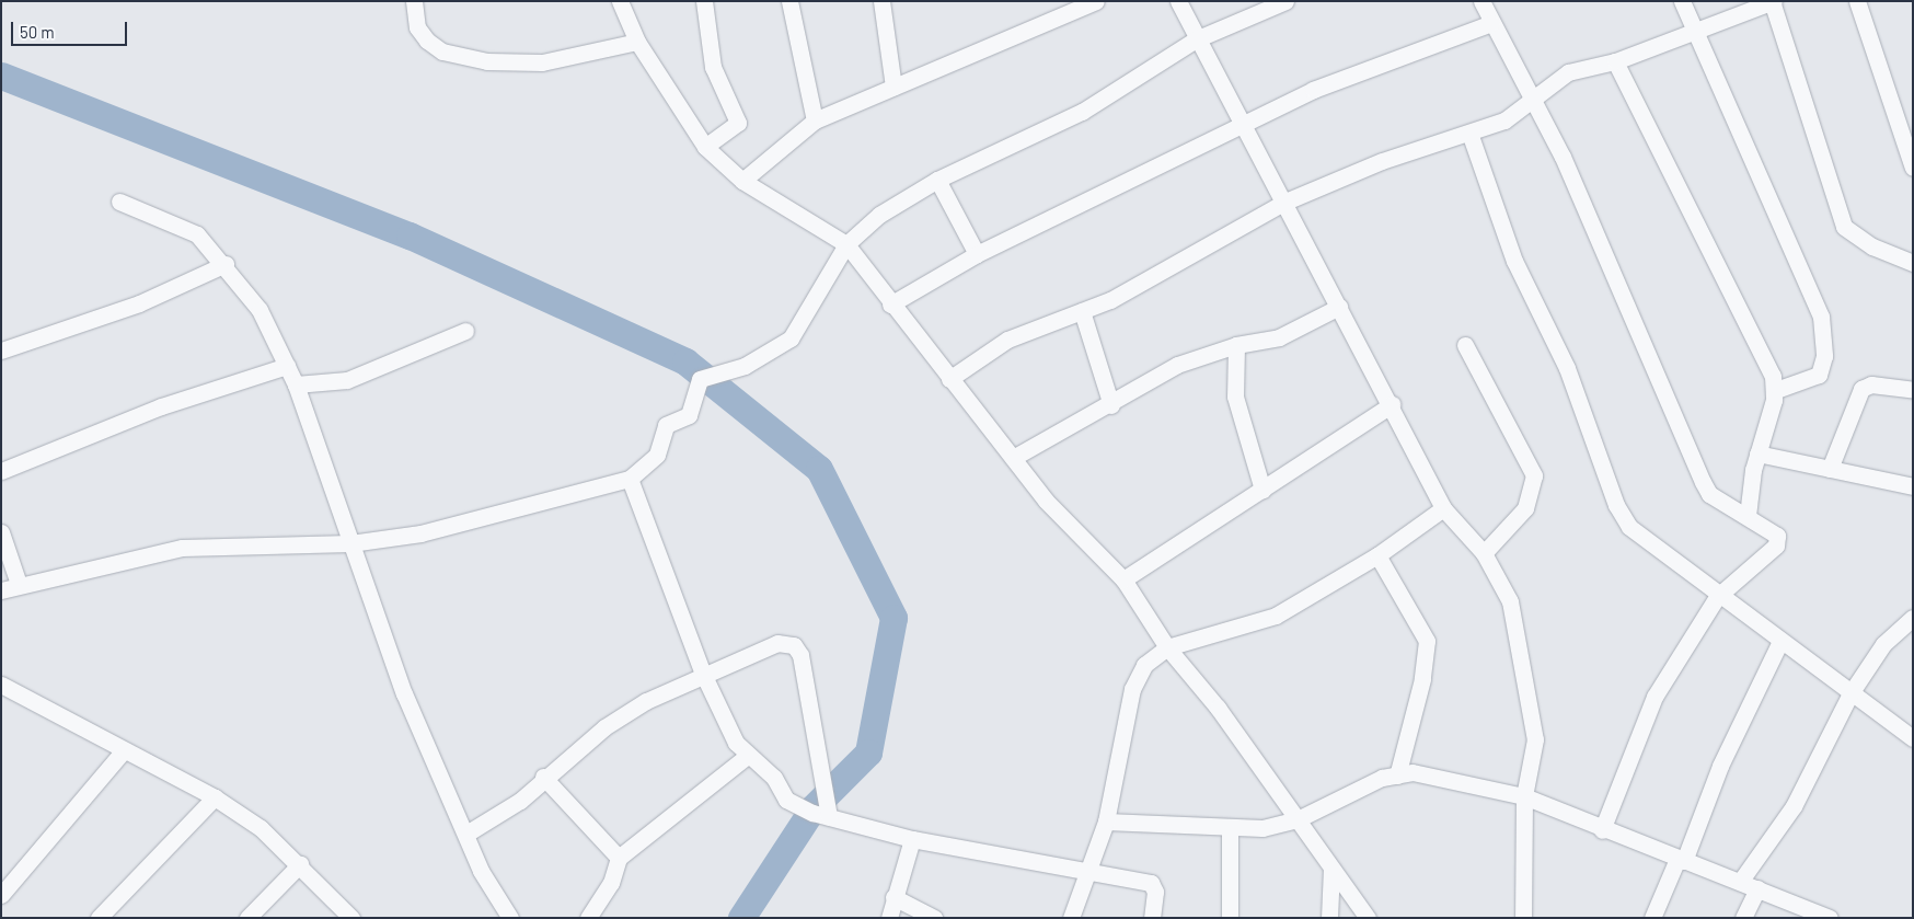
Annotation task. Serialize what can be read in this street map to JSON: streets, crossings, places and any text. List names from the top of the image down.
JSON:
{
  "scale_bar": "50 m"
}
